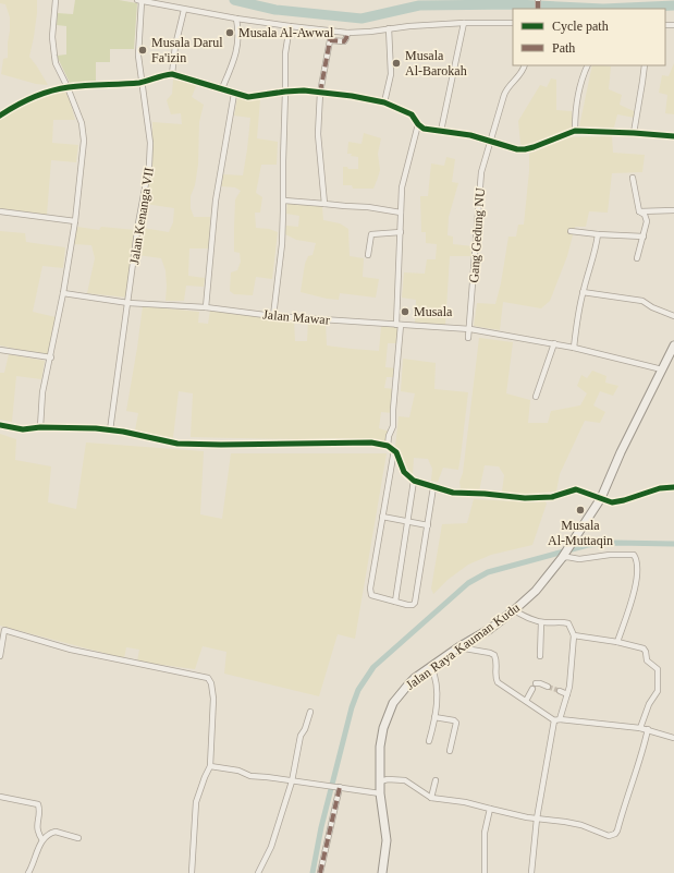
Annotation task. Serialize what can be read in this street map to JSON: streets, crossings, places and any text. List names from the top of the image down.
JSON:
{
  "streets": {
    "street": [
      "Jalan Kenanga VII",
      "Gang Gedung NU",
      "Jalan Mawar",
      "Jalan Raya Kauman Kudu"
    ]
  },
  "crossings": [
    ["Jalan Kenanga VII", "Jalan Mawar"],
    ["Gang Gedung NU", "Jalan Mawar"]
  ],
  "places": [
    "Musala Al-Awwal",
    "Musala Darul Fa'izin",
    "Musala Al-Barokah",
    "Musala",
    "Musala Al-Muttaqin"
  ],
  "legend": ["Cycle path", "Path"]
}
